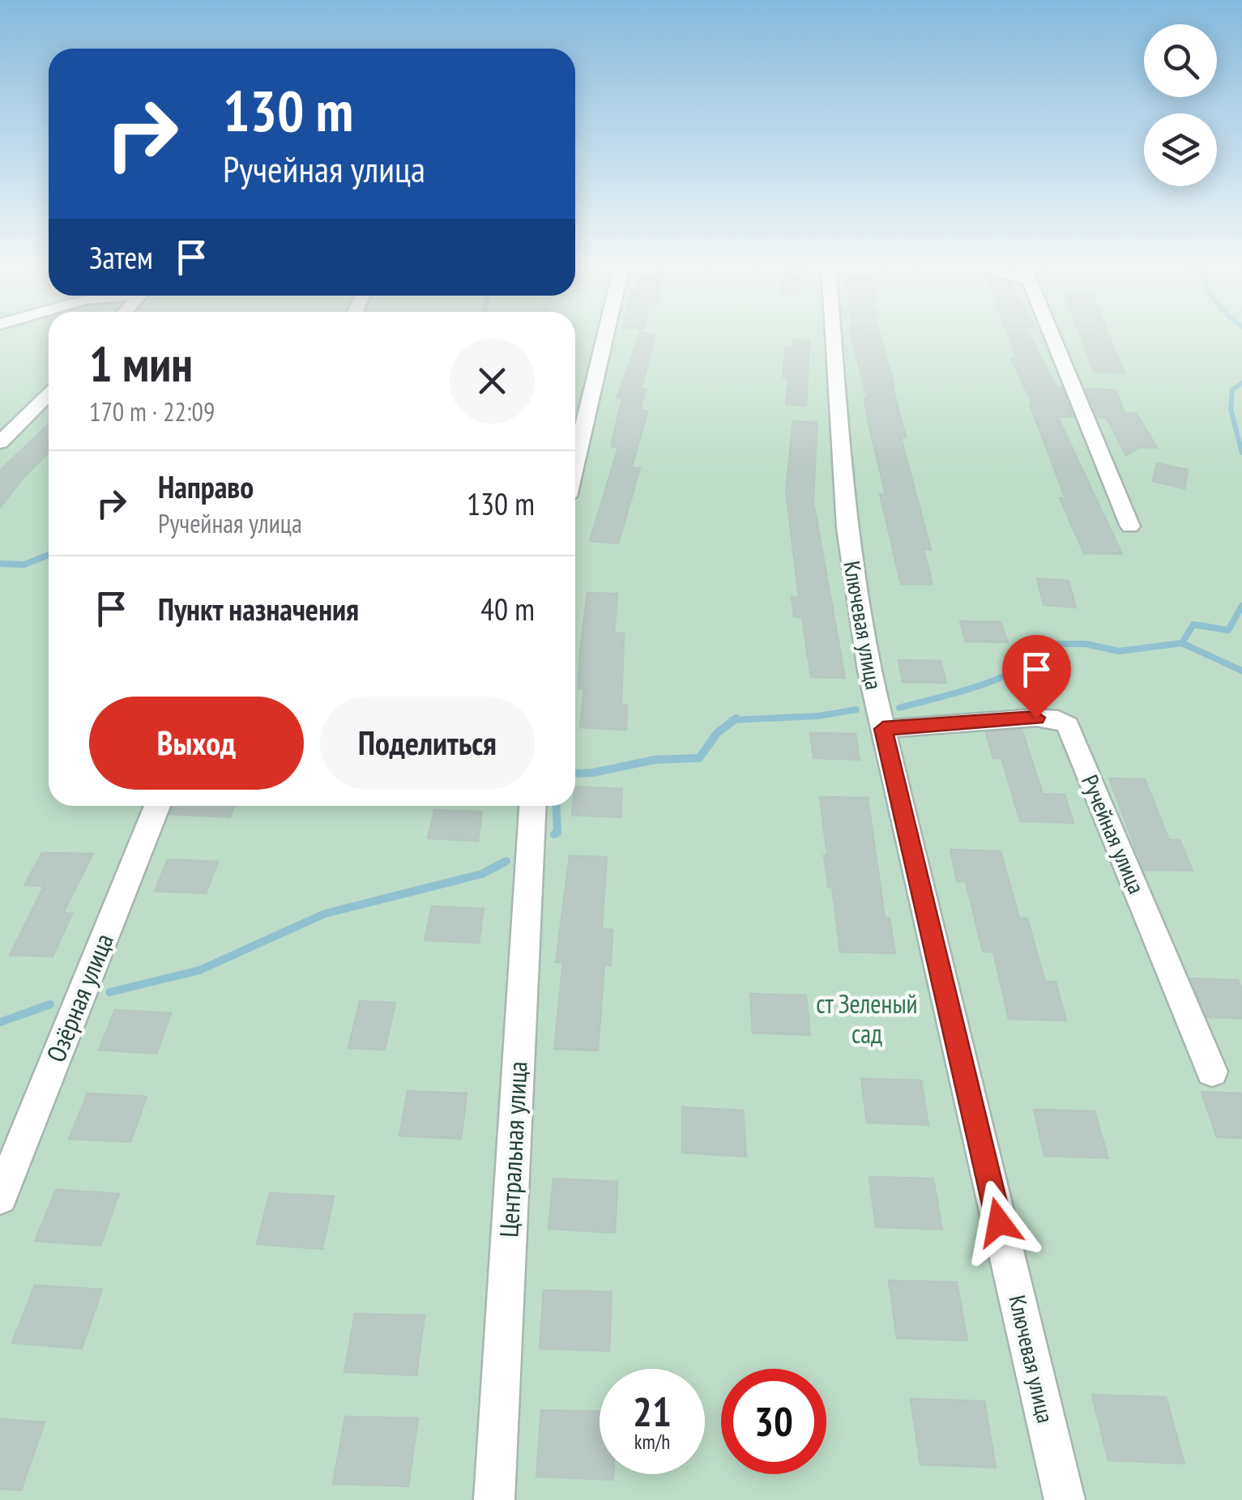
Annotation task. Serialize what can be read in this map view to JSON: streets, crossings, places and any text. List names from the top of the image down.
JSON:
{
  "streets": {
    "street": [
      "Ключевая улица",
      "Ручейная улица",
      "Озёрная улица",
      "Центральная улица"
    ]
  },
  "crossings": [
    ["Ключевая улица", "Ручейная улица"]
  ],
  "parks": ["ст Зеленый сад"],
  "page": {
    "turn": ["130 m", "Ручейная улица"],
    "then": "Затем",
    "heading": ["1 мин", "170 m · 22:09"],
    "list": [
      {
        "name": "Направо",
        "note": "Ручейная улица",
        "value": "130 m"
      },
      {
        "name": "Пункт назначения",
        "value": "40 m"
      }
    ],
    "buttons": ["Выход", "Поделиться"],
    "speed": "21 km/h",
    "limit": "30"
  }
}
